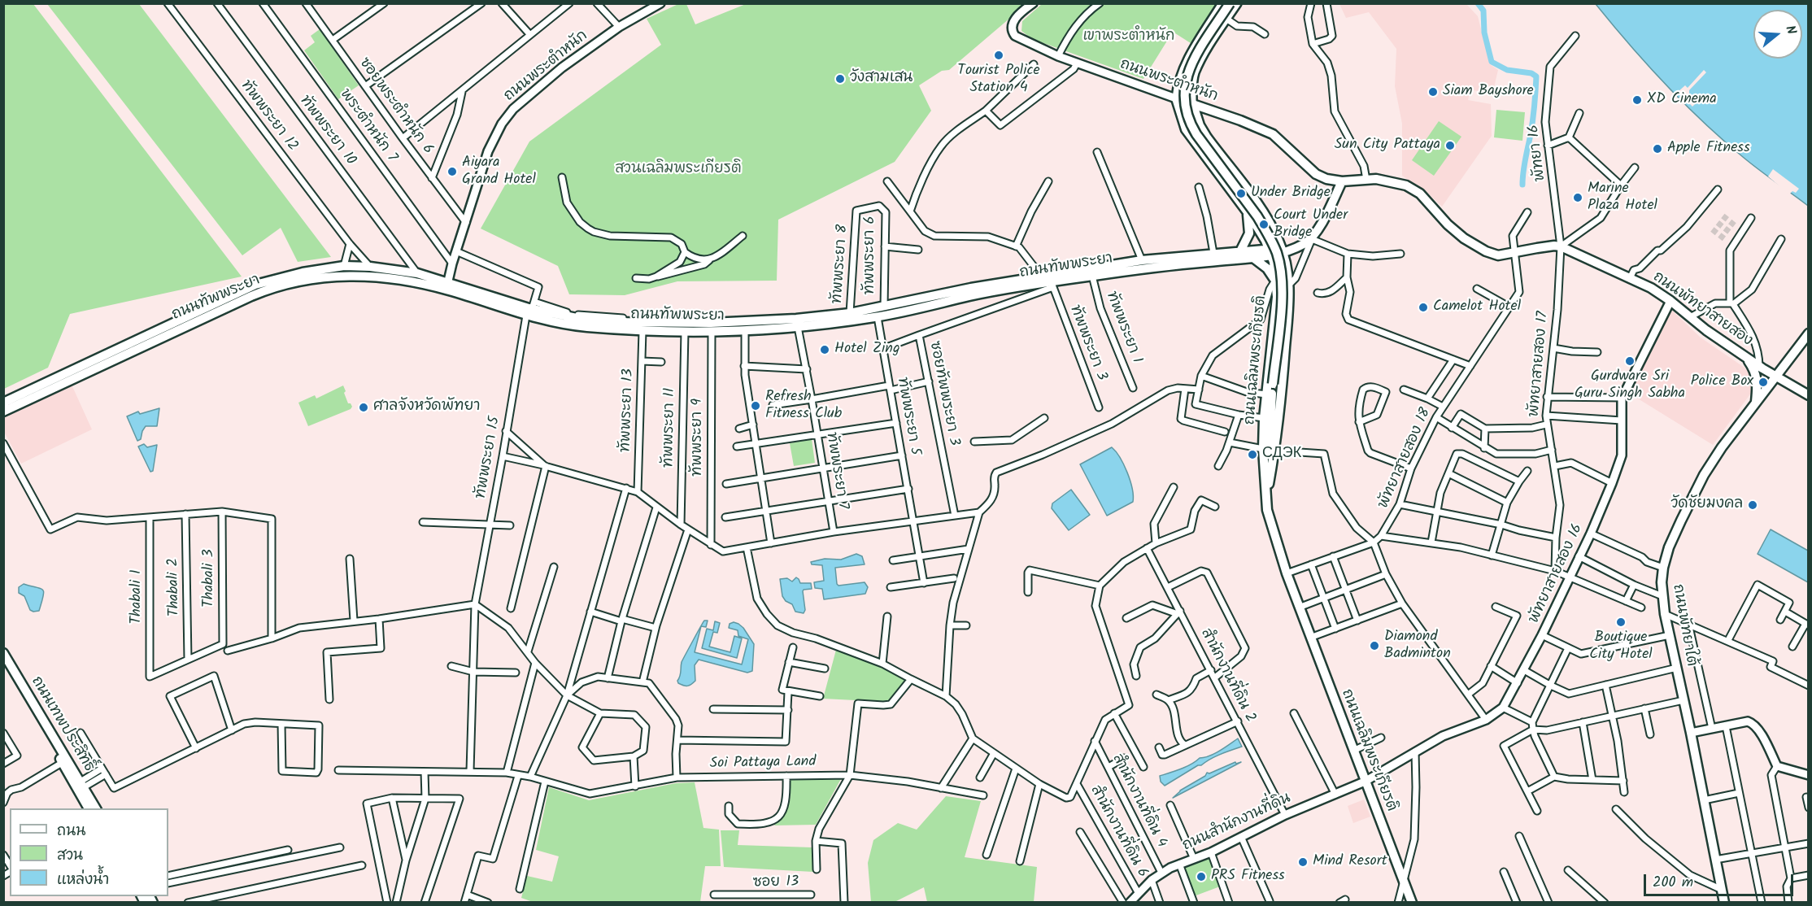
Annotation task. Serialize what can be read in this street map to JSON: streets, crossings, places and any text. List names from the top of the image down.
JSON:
{
  "streets": {
    "main road": [
      "ถนนพระตำหนัก",
      "ถนนทัพพระยา",
      "ถนนพัทยาสายสอง",
      "ถนนเฉลิมพระเกียรติ",
      "ถนนพัทยาใต้",
      "ถนนเทพประสิทธิ์"
    ],
    "street": [
      "ซอยพระตำหนัก 6",
      "ทัพพระยา 12",
      "พระตำหนัก 7",
      "ทัพพระยา 10",
      "พัทยา 16",
      "ทัพพระยา 6",
      "ทัพพระยา 8",
      "ทัพพระยา 1",
      "ทัพพระยา 3",
      "พัทยาสายสอง 17",
      "ซอยทัพพระยา 3",
      "ทัพพระยา 13",
      "ทัพพระยา 5",
      "ทัพพระยา 11",
      "ทัพพระยา 9",
      "ทัพพระยา 15",
      "พัทยาสายสอง 18",
      "ทัพพระยา 7",
      "พัทยาสายสอง 16",
      "Thabali 3",
      "Thabali 2",
      "Thabali 1",
      "สำนักงานที่ดิน 2",
      "Soi Pattaya Land",
      "สำนักงานที่ดิน 4",
      "ถนนสำนักงานที่ดิน",
      "สำนักงานที่ดิน 6",
      "ซอย 13"
    ]
  },
  "crossings": [
    ["ถนนพระตำหนัก", "ซอยพระตำหนัก 6"],
    ["ถนนพระตำหนัก", "พระตำหนัก 7"],
    ["ถนนพระตำหนัก", "ถนนทัพพระยา"],
    ["ถนนพระตำหนัก", "ถนนพัทยาสายสอง"],
    ["ถนนพระตำหนัก", "ถนนเฉลิมพระเกียรติ"],
    ["ทัพพระยา 12", "ถนนทัพพระยา"],
    ["ทัพพระยา 10", "ถนนทัพพระยา"],
    ["พัทยา 16", "ถนนพัทยาสายสอง"],
    ["พัทยา 16", "พัทยาสายสอง 17"],
    ["ทัพพระยา 6", "ทัพพระยา 8"],
    ["ทัพพระยา 6", "ถนนทัพพระยา"],
    ["ทัพพระยา 8", "ถนนทัพพระยา"],
    ["ถนนทัพพระยา", "ทัพพระยา 1"],
    ["ถนนทัพพระยา", "ทัพพระยา 3"],
    ["ถนนทัพพระยา", "ถนนเฉลิมพระเกียรติ"],
    ["ถนนทัพพระยา", "ซอยทัพพระยา 3"],
    ["ถนนทัพพระยา", "ทัพพระยา 13"],
    ["ถนนทัพพระยา", "ทัพพระยา 5"],
    ["ถนนทัพพระยา", "ทัพพระยา 11"],
    ["ถนนทัพพระยา", "ทัพพระยา 9"],
    ["ถนนทัพพระยา", "ทัพพระยา 15"],
    ["ถนนทัพพระยา", "ทัพพระยา 7"],
    ["ถนนพัทยาสายสอง", "พัทยาสายสอง 17"],
    ["ถนนพัทยาสายสอง", "พัทยาสายสอง 18"],
    ["ถนนพัทยาสายสอง", "พัทยาสายสอง 16"],
    ["ถนนพัทยาสายสอง", "ถนนพัทยาใต้"],
    ["ทัพพระยา 3", "ซอยทัพพระยา 3"],
    ["ถนนเฉลิมพระเกียรติ", "พัทยาสายสอง 18"],
    ["ถนนเฉลิมพระเกียรติ", "พัทยาสายสอง 16"],
    ["ถนนเฉลิมพระเกียรติ", "ถนนสำนักงานที่ดิน"],
    ["ทัพพระยา 15", "Soi Pattaya Land"],
    ["พัทยาสายสอง 16", "ถนนสำนักงานที่ดิน"],
    ["Thabali 3", "Thabali 2"],
    ["Thabali 3", "Thabali 1"],
    ["Thabali 2", "Thabali 1"],
    ["สำนักงานที่ดิน 2", "ถนนสำนักงานที่ดิน"],
    ["สำนักงานที่ดิน 4", "ถนนสำนักงานที่ดิน"],
    ["ถนนสำนักงานที่ดิน", "สำนักงานที่ดิน 6"]
  ],
  "parks": ["เขาพระตำหนัก", "สวนเฉลิมพระเกียรติ"],
  "places": [
    "Tourist Police Station 4",
    "วังสามเสน",
    "Siam Bayshore",
    "XD Cinema",
    "Sun City Pattaya",
    "Apple Fitness",
    "Aiyara Grand Hotel",
    "Under Bridge",
    "Marine Plaza Hotel",
    "Court Under Bridge",
    "Camelot Hotel",
    "Hotel Zing",
    "Gurdware Sri Guru Singh Sabha",
    "Police Box",
    "Refresh Fitness Club",
    "ศาลจังหวัดพัทยา",
    "СДЭК",
    "วัดชัยมงคล",
    "Boutique City Hotel",
    "Diamond Badminton",
    "Mind Resort",
    "PRS Fitness"
  ],
  "legend": ["ถนน", "สวน", "แหล่งน้ำ"],
  "scale_bar": "200 m",
  "north": "right"
}
